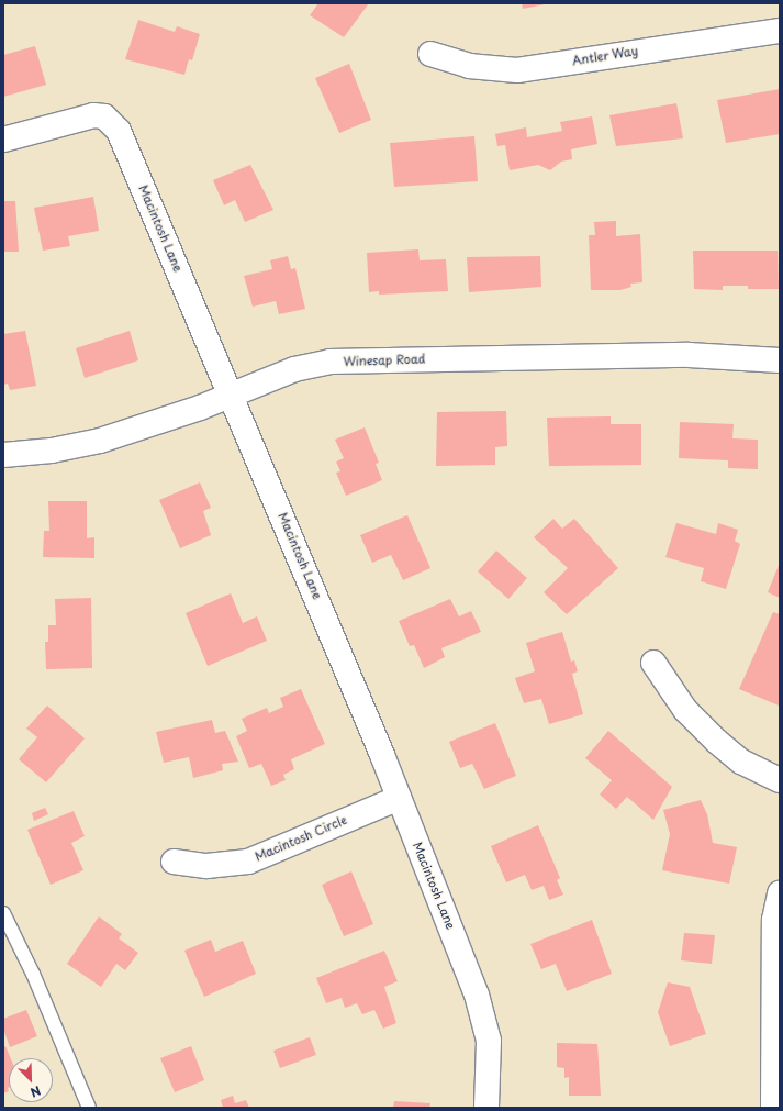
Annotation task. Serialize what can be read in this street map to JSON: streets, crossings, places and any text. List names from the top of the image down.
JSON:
{
  "streets": {
    "street": [
      "Antler Way",
      "Macintosh Lane",
      "Winesap Road",
      "Macintosh Circle"
    ]
  },
  "crossings": [
    ["Macintosh Lane", "Winesap Road"],
    ["Macintosh Lane", "Macintosh Circle"]
  ],
  "north": "bottom right"
}
